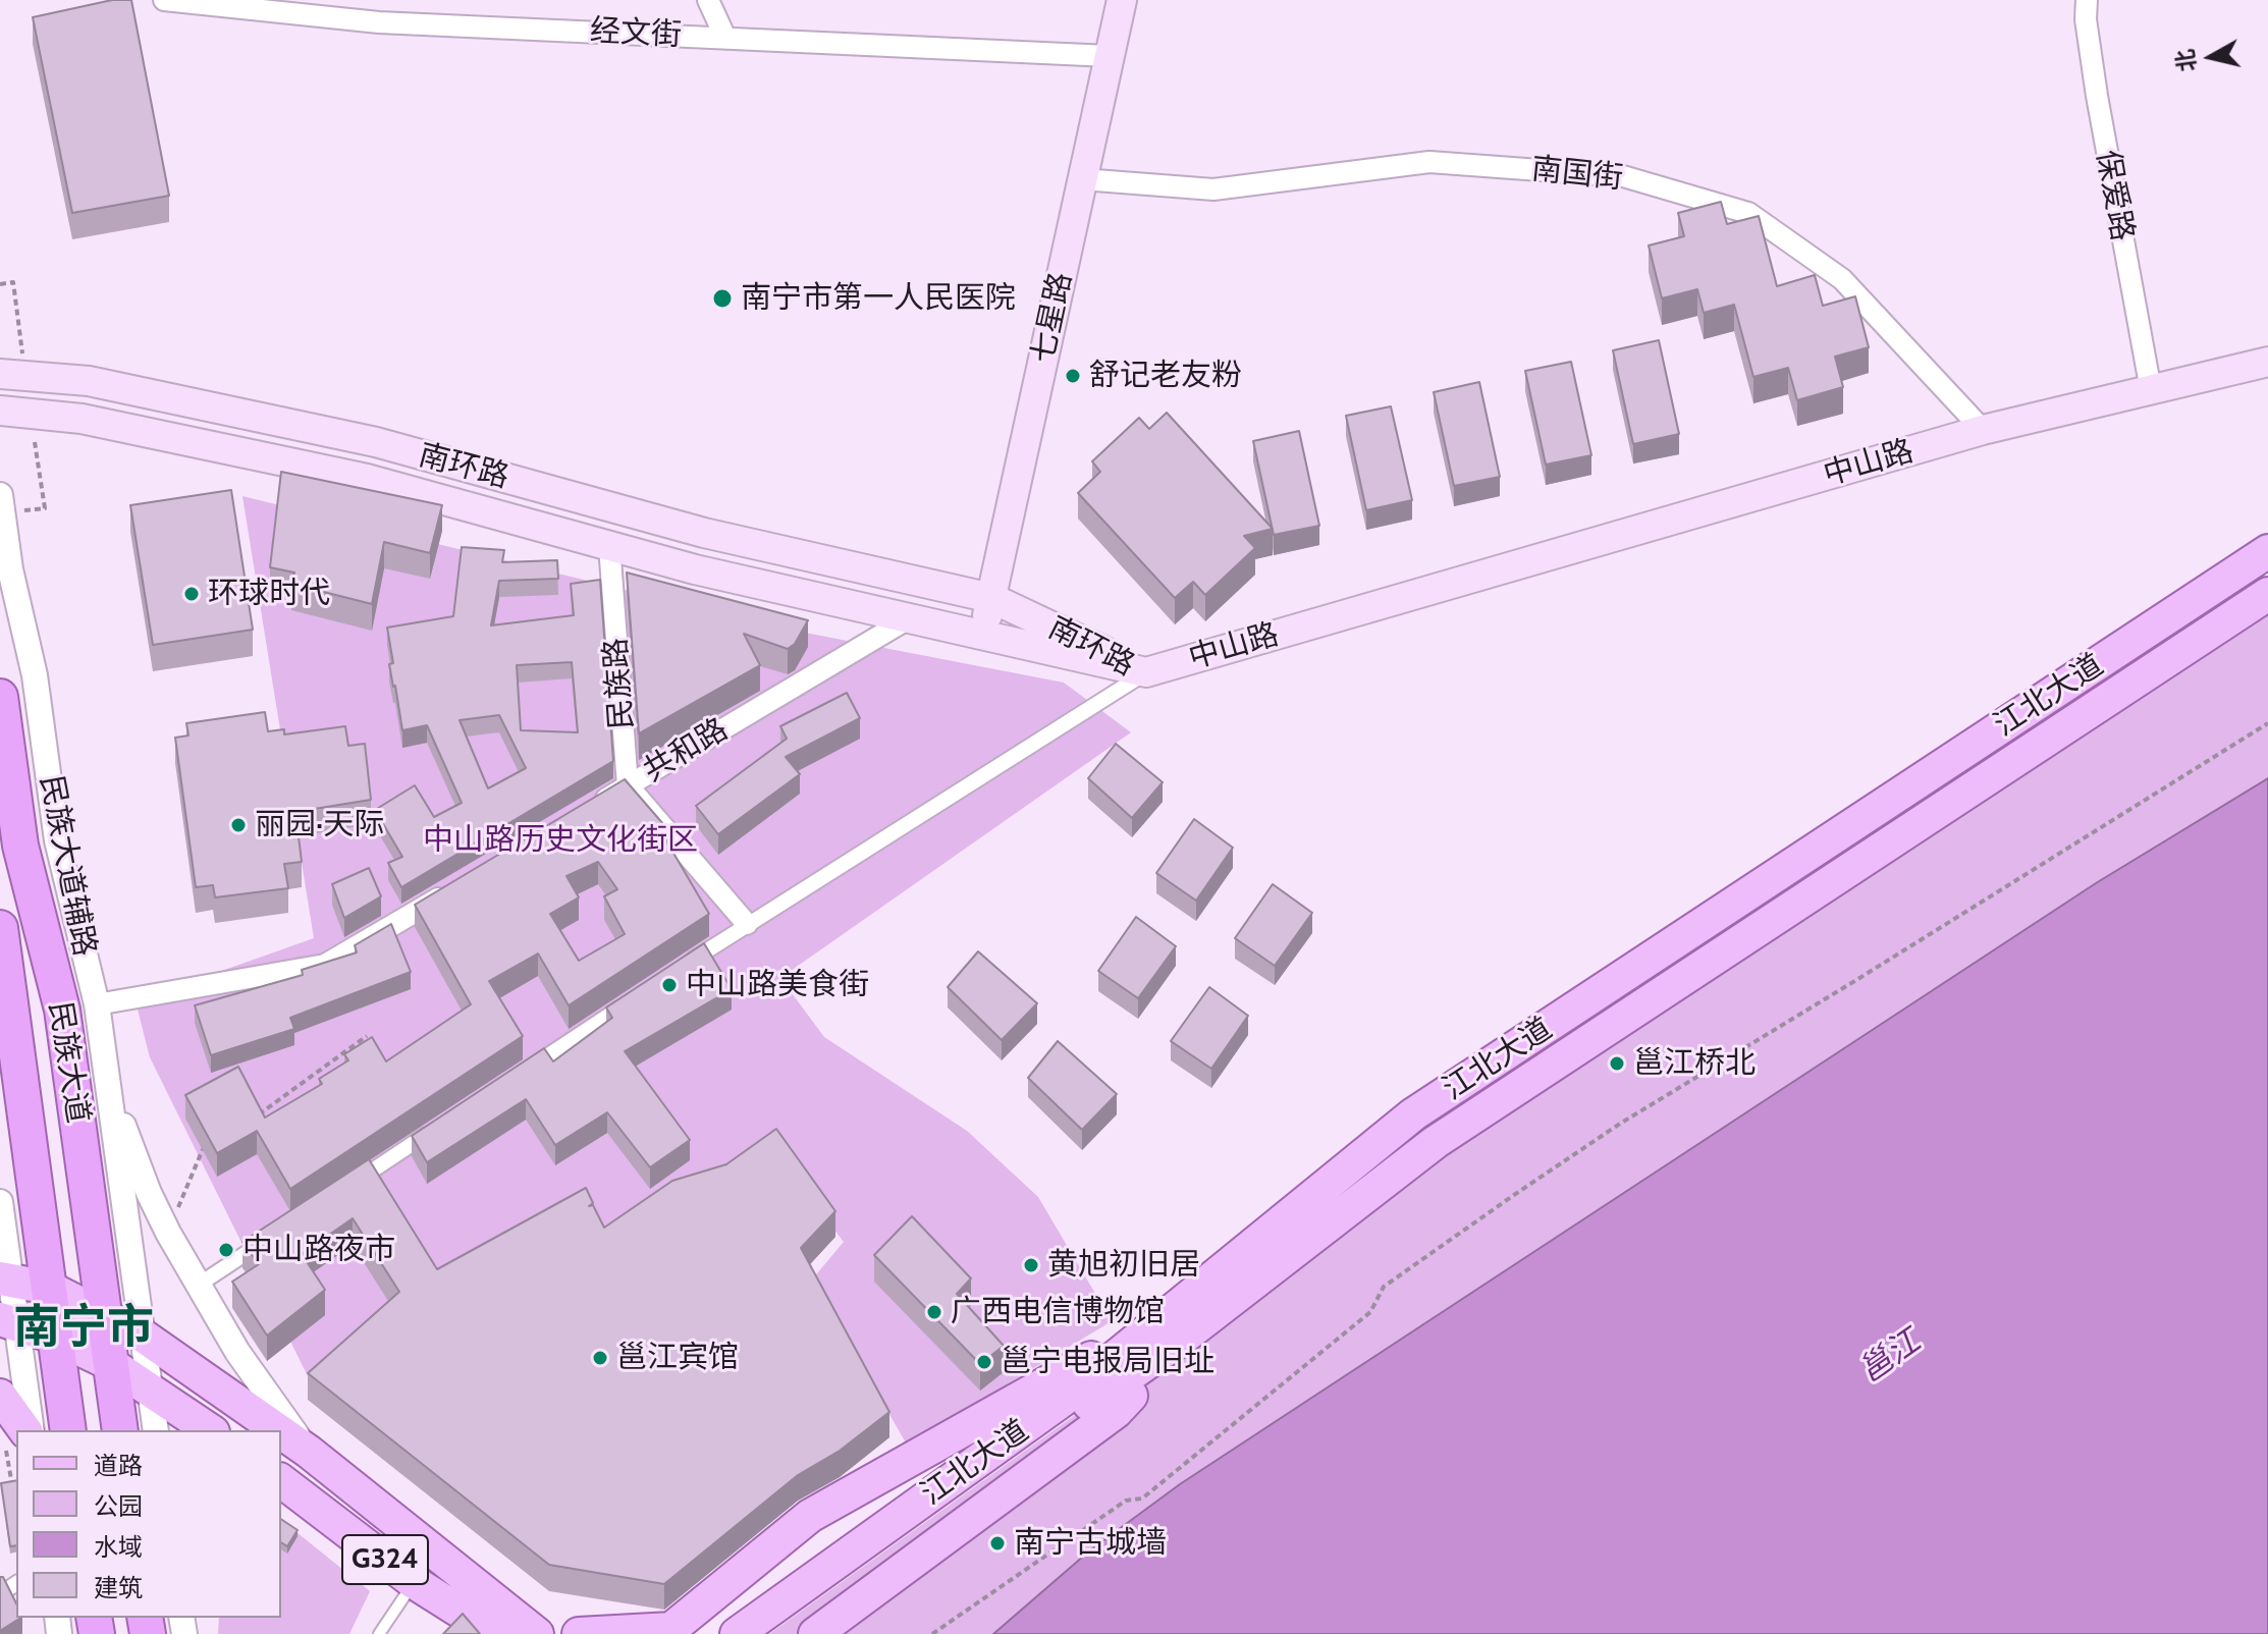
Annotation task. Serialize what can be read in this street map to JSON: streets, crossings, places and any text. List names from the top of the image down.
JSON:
{
  "streets": {
    "highway": ["民族大道"],
    "main road": [
      "七星路",
      "中山路",
      "南环路",
      "江北大道",
      "G324"
    ],
    "street": [
      "经文街",
      "南国街",
      "保爱路",
      "民族路",
      "共和路",
      "民族大道辅路"
    ]
  },
  "crossings": [
    ["经文街", "七星路"],
    ["南国街", "七星路"],
    ["南国街", "中山路"],
    ["保爱路", "中山路"],
    ["七星路", "南环路"],
    ["中山路", "南环路"],
    ["南环路", "民族路"],
    ["南环路", "共和路"],
    ["民族路", "共和路"],
    ["民族大道辅路", "G324"],
    ["民族大道", "G324"]
  ],
  "districts": ["南宁市"],
  "water": ["邕江"],
  "parks": ["中山路历史文化街区"],
  "places": [
    "南宁市第一人民医院",
    "舒记老友粉",
    "环球时代",
    "丽园·天际",
    "中山路美食街",
    "邕江桥北",
    "中山路夜市",
    "黄旭初旧居",
    "广西电信博物馆",
    "邕江宾馆",
    "邕宁电报局旧址",
    "南宁古城墙"
  ],
  "legend": [
    "道路",
    "公园",
    "水域",
    "建筑"
  ],
  "north": "left"
}
